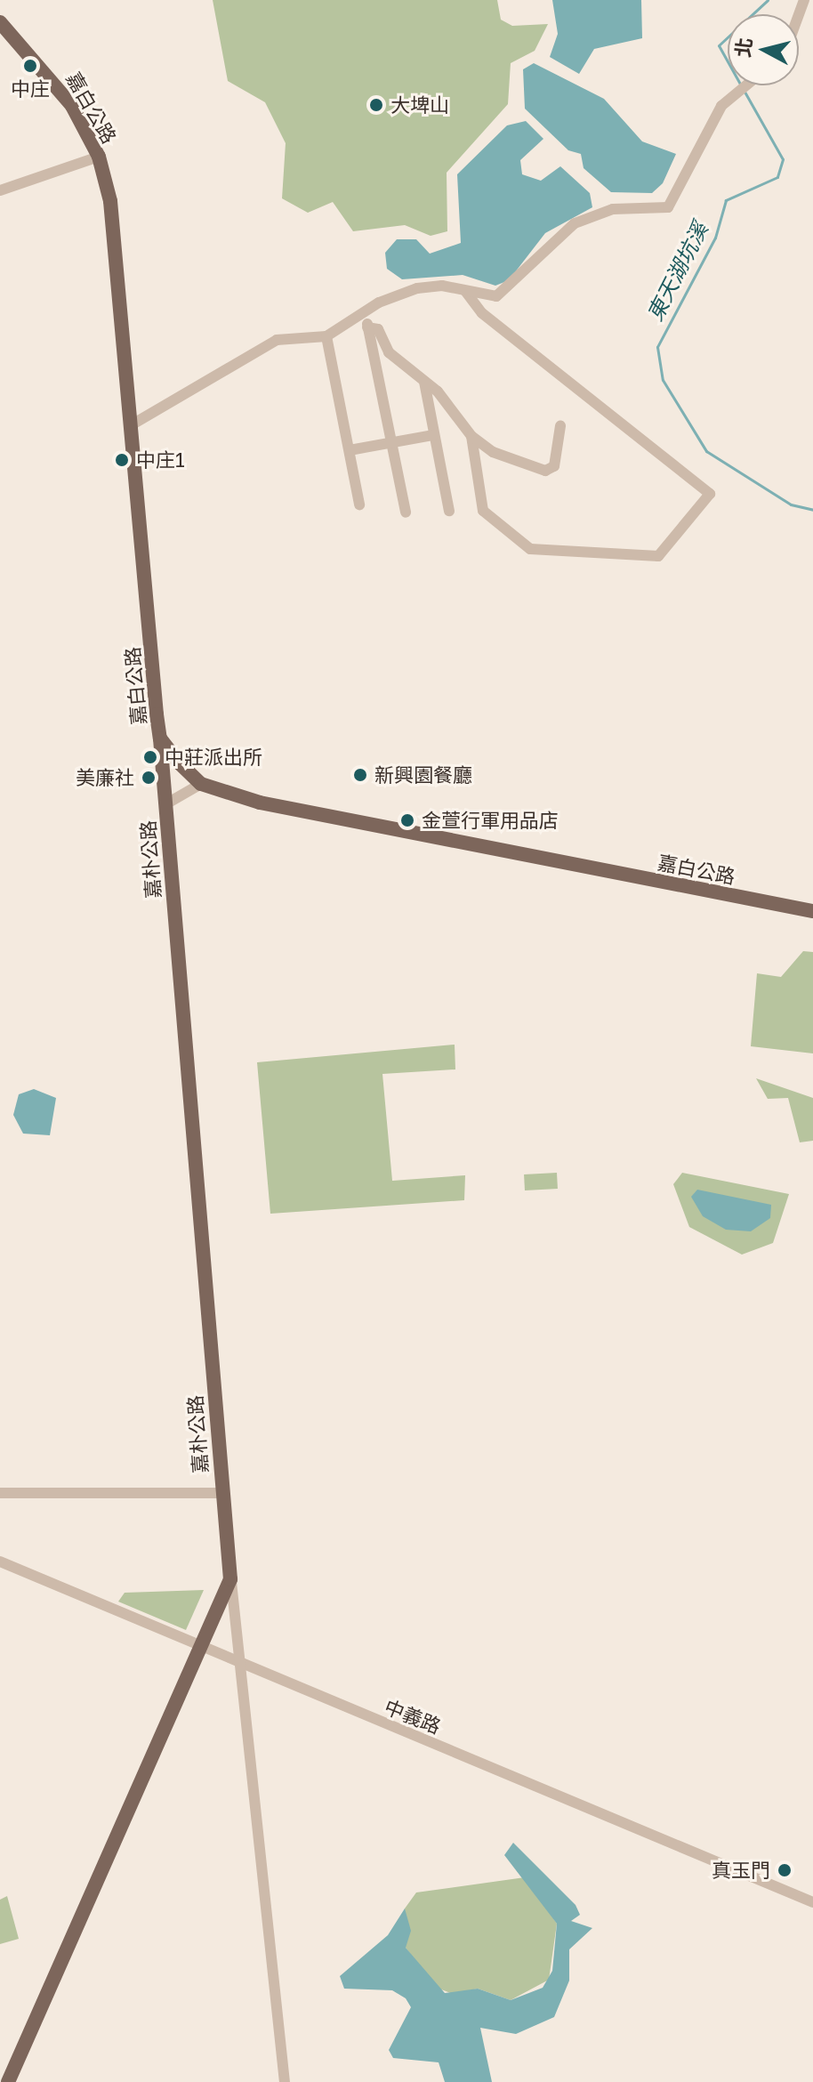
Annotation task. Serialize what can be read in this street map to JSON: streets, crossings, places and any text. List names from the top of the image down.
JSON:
{
  "streets": {
    "main road": ["嘉白公路", "嘉朴公路"],
    "street": ["中義路"]
  },
  "crossings": [
    ["嘉白公路", "嘉朴公路"],
    ["嘉朴公路", "中義路"]
  ],
  "water": ["東天湖坑溪"],
  "places": [
    "中庄",
    "大埤山",
    "中庄1",
    "中莊派出所",
    "新興園餐廳",
    "美廉社",
    "金萱行軍用品店",
    "真玉門"
  ],
  "north": "left"
}
